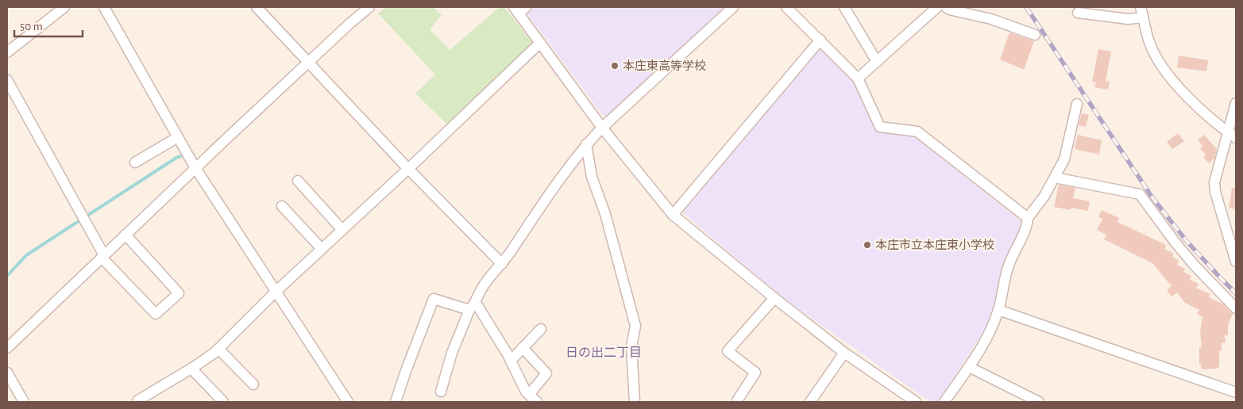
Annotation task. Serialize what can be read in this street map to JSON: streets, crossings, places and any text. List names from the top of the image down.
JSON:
{
  "districts": ["日の出二丁目"],
  "places": ["本庄東高等学校", "本庄市立本庄東小学校"],
  "scale_bar": "50 m"
}
